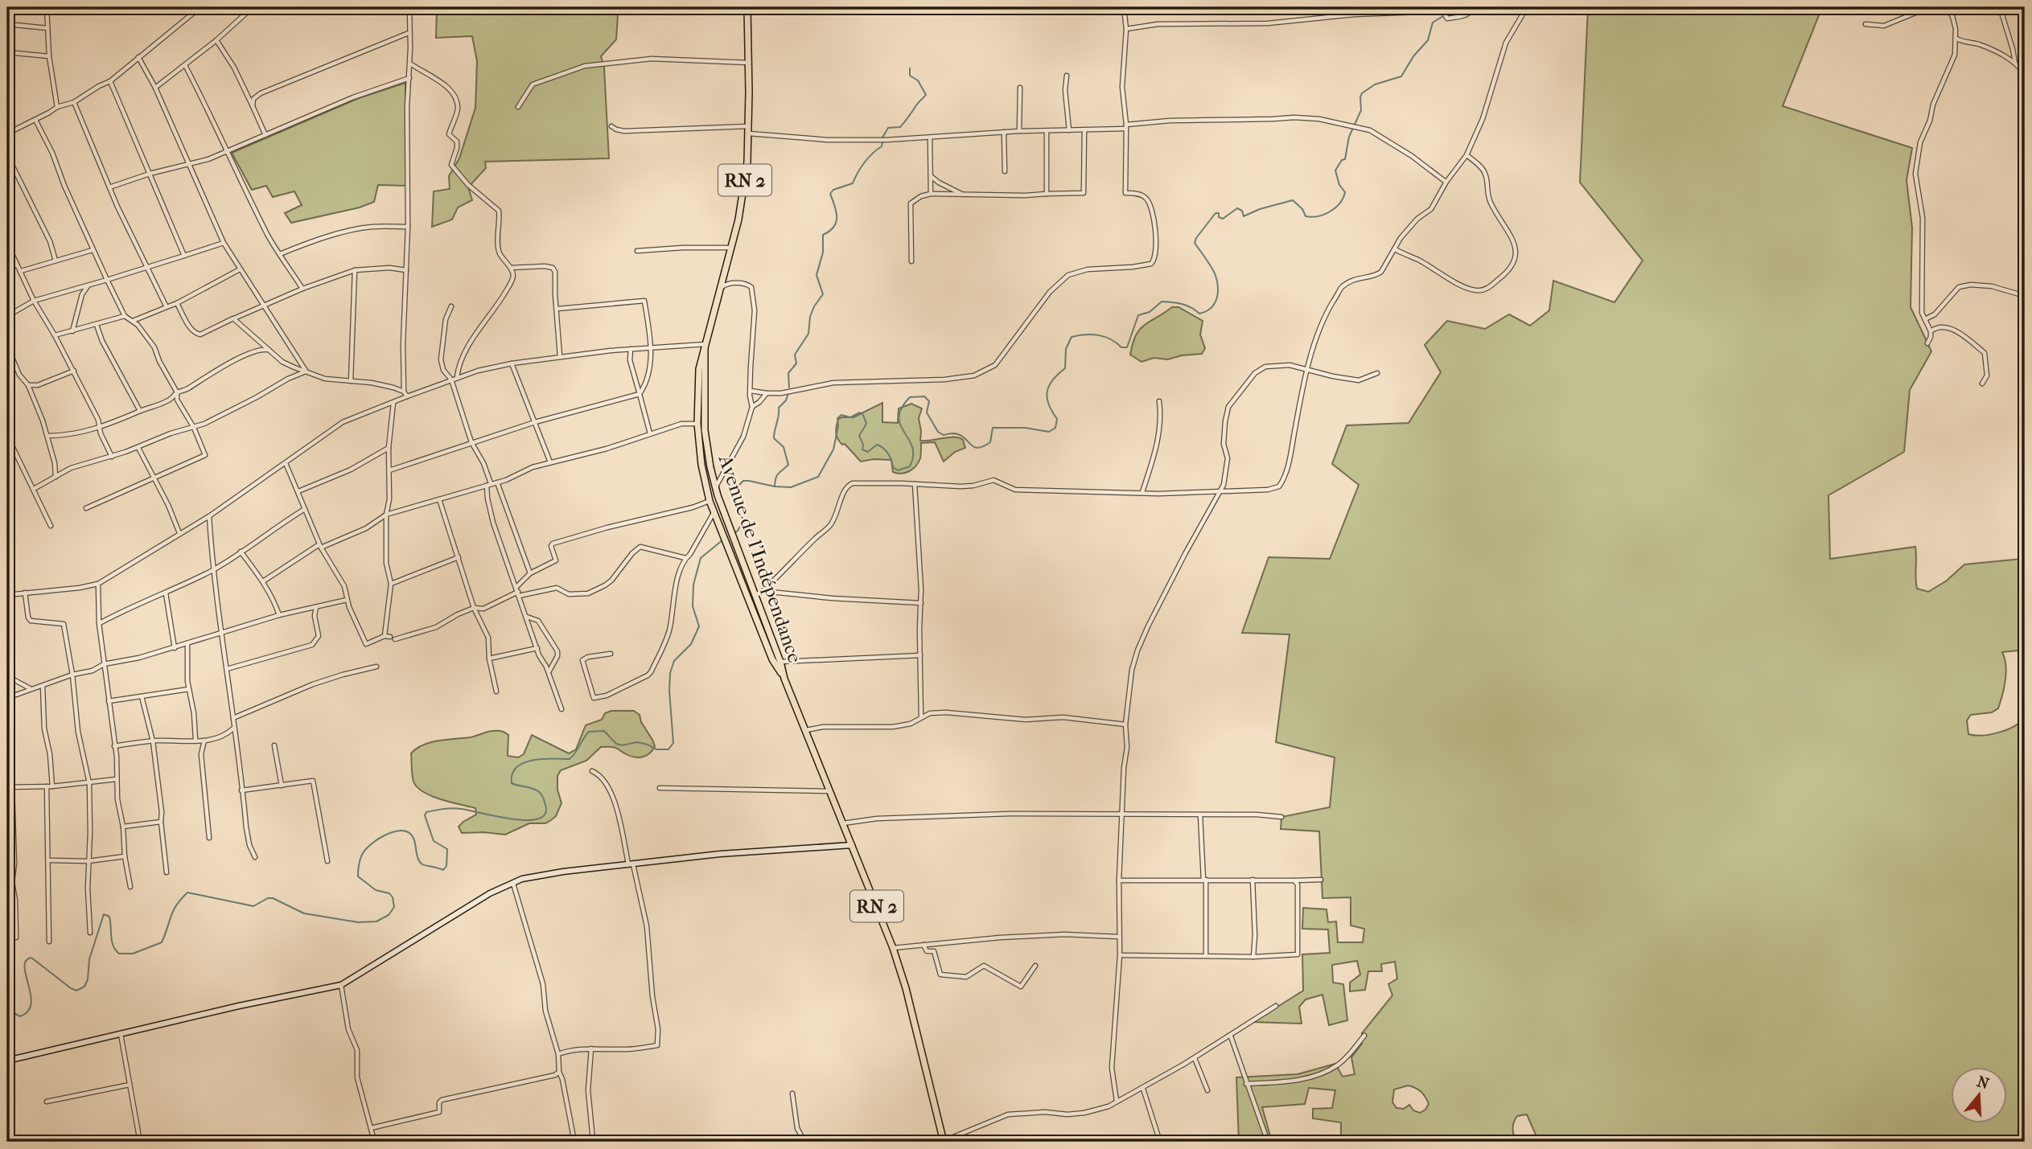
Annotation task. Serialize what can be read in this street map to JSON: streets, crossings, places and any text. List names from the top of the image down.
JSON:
{
  "streets": {
    "main road": ["RN 2", "Avenue de l'Indépendance"]
  },
  "north": "top"
}
